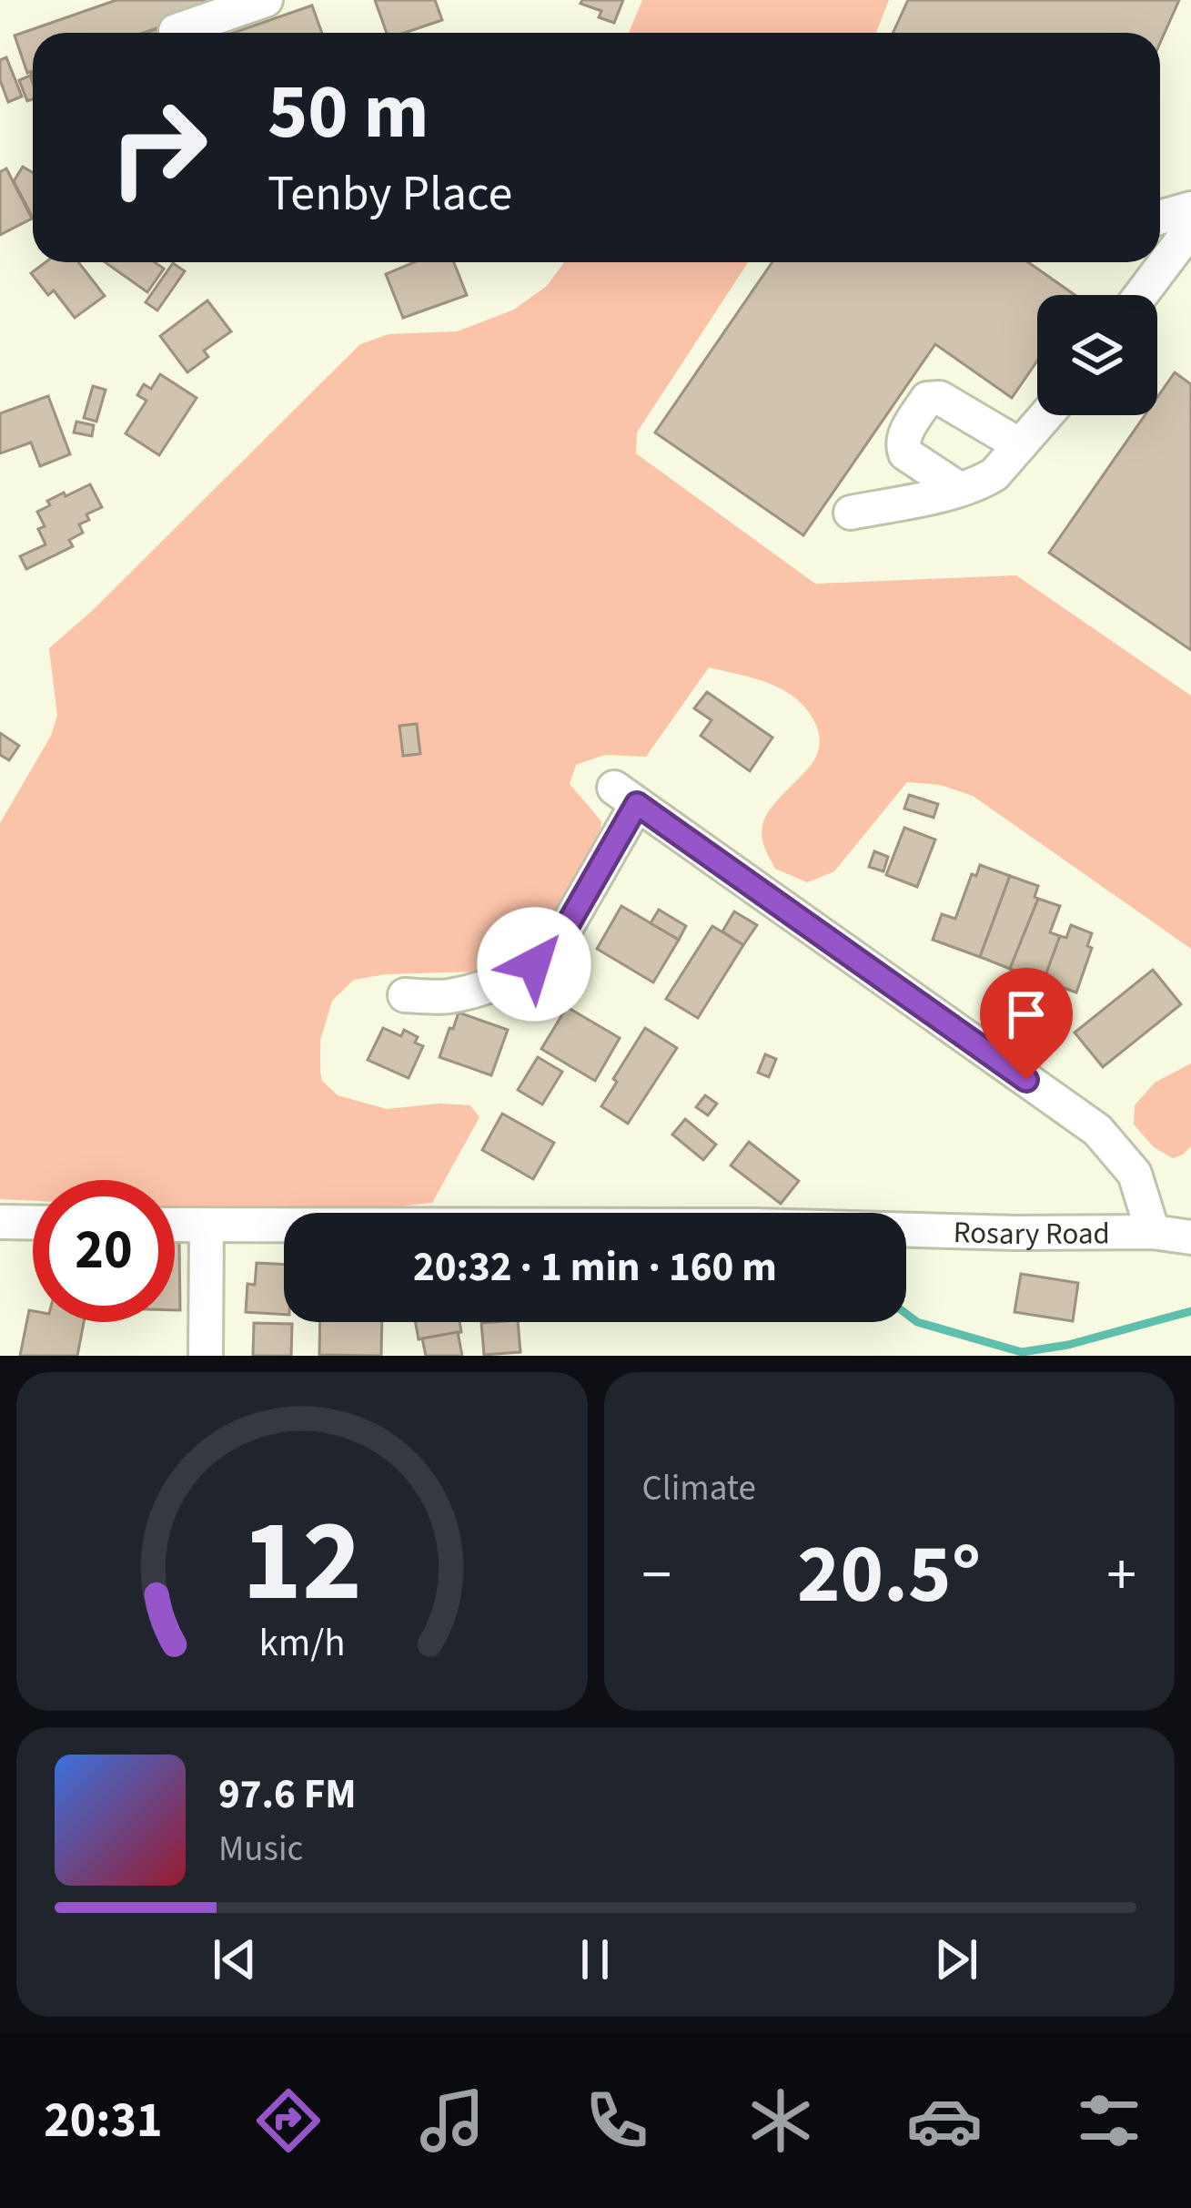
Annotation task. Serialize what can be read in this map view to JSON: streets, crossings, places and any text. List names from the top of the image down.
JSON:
{
  "streets": {
    "street": ["Rosary Road"]
  },
  "page": {
    "turn": ["50 m", "Tenby Place"],
    "limit": "20",
    "trip": "20:32 · 1 min · 160 m",
    "tile": "Climate",
    "heat": ["−", "20.5°", "+"],
    "song": ["97.6 FM", "Music"],
    "tabs": "20:31",
    "gauge": ["12", "km/h"]
  }
}
